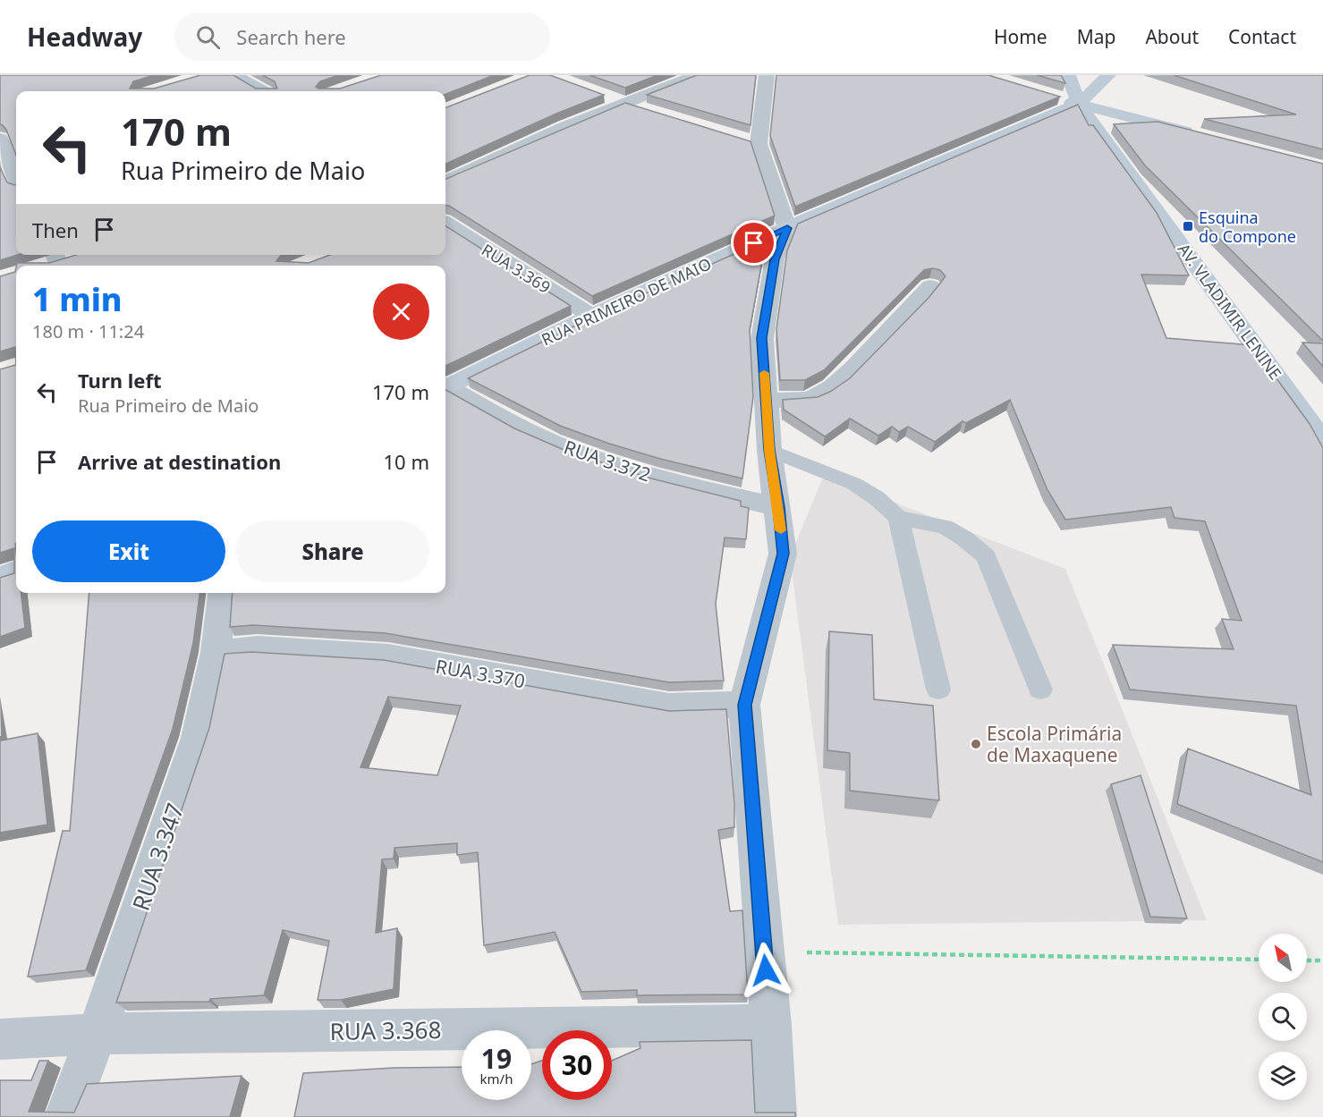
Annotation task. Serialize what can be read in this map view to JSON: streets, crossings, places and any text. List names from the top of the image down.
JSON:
{
  "streets": {
    "street": [
      "RUA 3.369",
      "RUA PRIMEIRO DE MAIO",
      "AV. VLADIMIR LENINE",
      "RUA 3.372",
      "RUA 3.370",
      "RUA 3.347",
      "RUA 3.368"
    ]
  },
  "crossings": [
    ["RUA 3.369", "RUA PRIMEIRO DE MAIO"],
    ["RUA PRIMEIRO DE MAIO", "AV. VLADIMIR LENINE"],
    ["RUA 3.370", "RUA 3.347"],
    ["RUA 3.347", "RUA 3.368"]
  ],
  "places": {
    "transit": ["Esquina do Compone"],
    "other": ["Escola Primária de Maxaquene"]
  },
  "north": "top left",
  "page": {
    "header": "Headway",
    "search": "Search here",
    "nav": [
      "Home",
      "Map",
      "About",
      "Contact"
    ],
    "turn": ["170 m", "Rua Primeiro de Maio"],
    "then": "Then",
    "heading": ["1 min", "180 m · 11:24"],
    "list": [
      {
        "name": "Turn left",
        "note": "Rua Primeiro de Maio",
        "value": "170 m"
      },
      {
        "name": "Arrive at destination",
        "value": "10 m"
      }
    ],
    "buttons": ["Exit", "Share"],
    "speed": "19 km/h",
    "limit": "30"
  }
}
